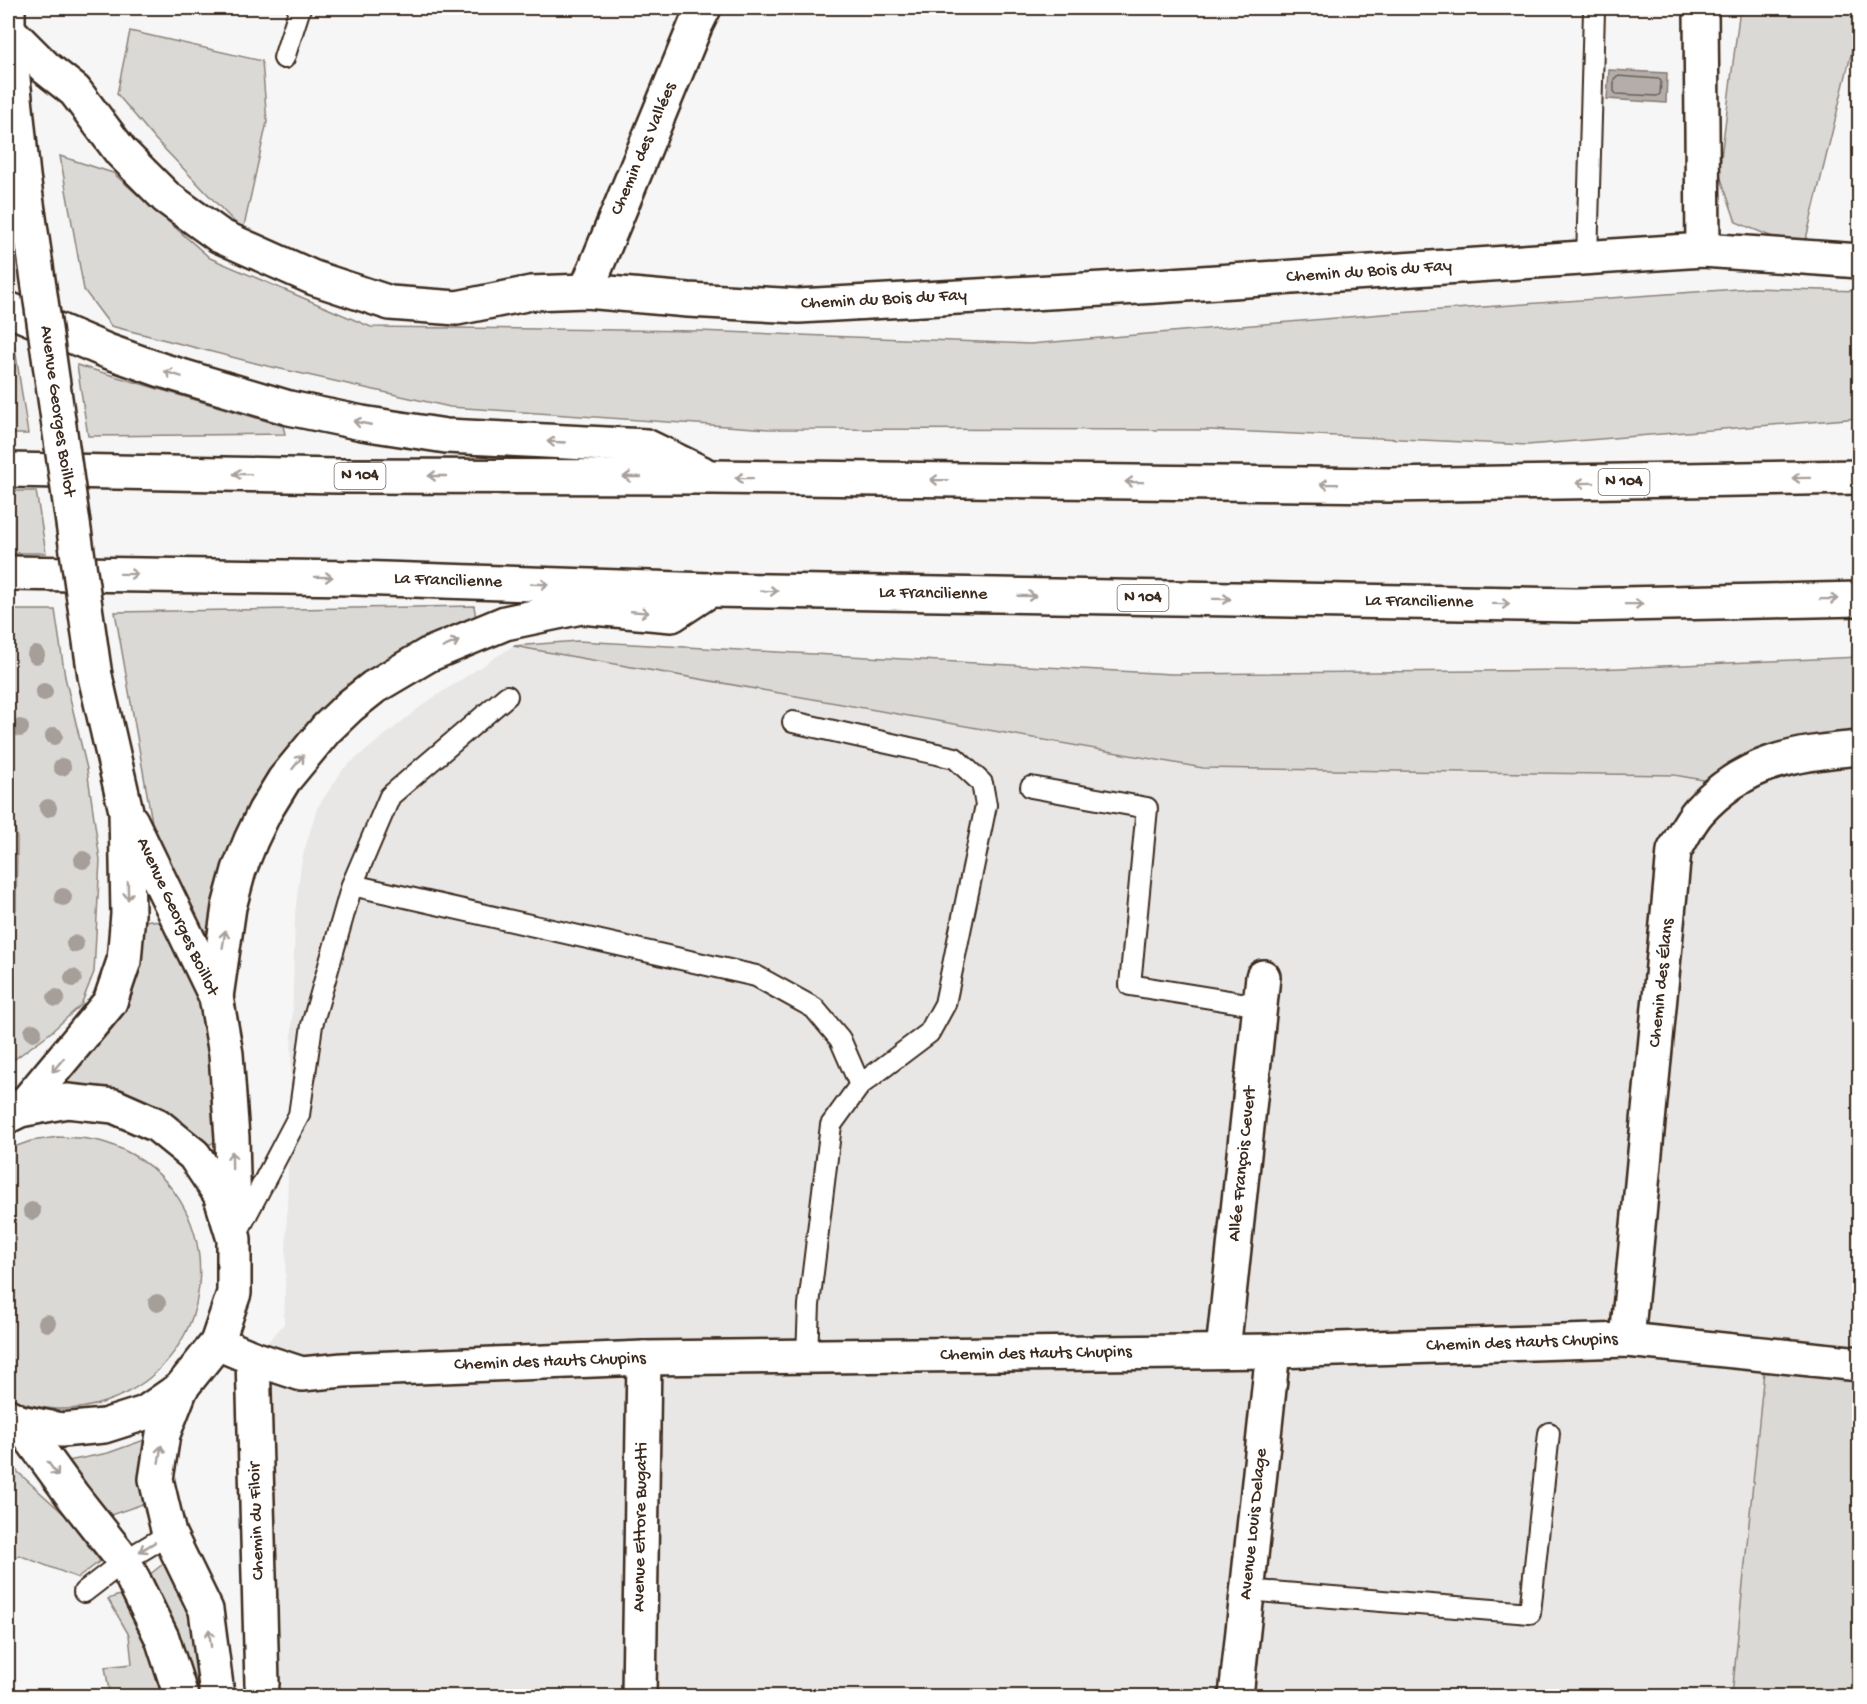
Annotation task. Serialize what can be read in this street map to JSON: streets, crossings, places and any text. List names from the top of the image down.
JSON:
{
  "streets": {
    "main road": [
      "Chemin des Vallées",
      "Chemin du Bois du Fay",
      "Avenue Georges Boillot",
      "N 104",
      "La Francilienne",
      "Chemin des Élans",
      "Allée François Cevert",
      "Chemin des Hauts Chupins",
      "Chemin du Filoir",
      "Avenue Louis Delage",
      "Avenue Ettore Bugatti"
    ]
  },
  "crossings": [
    ["Chemin des Vallées", "Chemin du Bois du Fay"],
    ["Chemin du Bois du Fay", "Avenue Georges Boillot"],
    ["Avenue Georges Boillot", "Chemin des Hauts Chupins"],
    ["Chemin des Élans", "Chemin des Hauts Chupins"],
    ["Allée François Cevert", "Chemin des Hauts Chupins"],
    ["Chemin des Hauts Chupins", "Chemin du Filoir"],
    ["Chemin des Hauts Chupins", "Avenue Louis Delage"],
    ["Chemin des Hauts Chupins", "Avenue Ettore Bugatti"]
  ]
}
